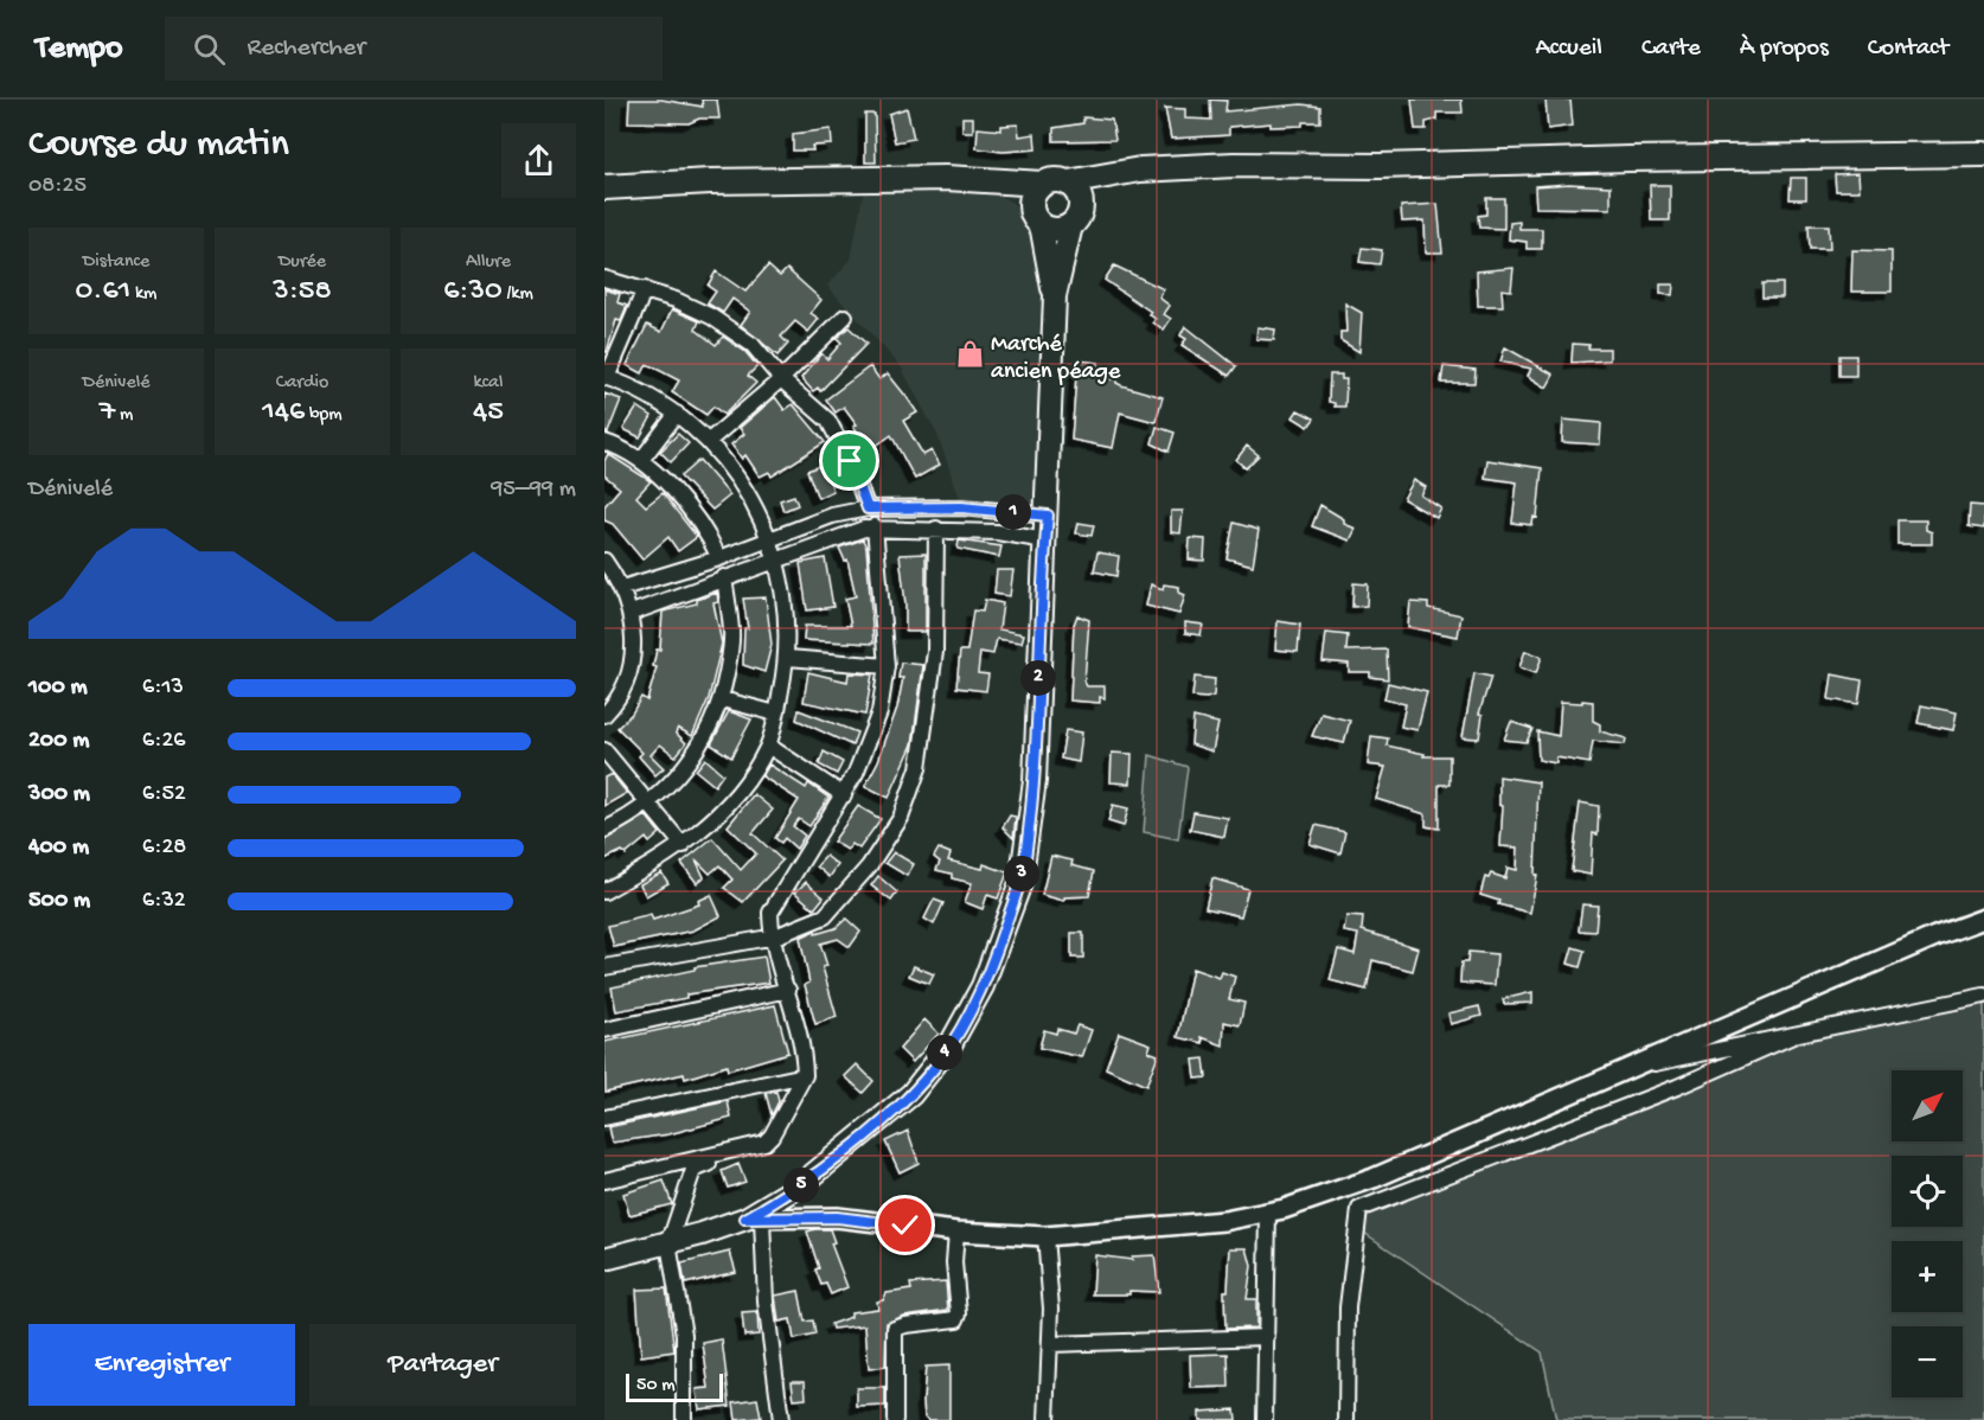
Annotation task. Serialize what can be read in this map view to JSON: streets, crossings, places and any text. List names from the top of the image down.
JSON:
{
  "places": {
    "shop": ["Marché ancien péage"]
  },
  "scale_bar": "50 m",
  "north": "top right",
  "page": {
    "header": "Tempo",
    "search": "Rechercher",
    "nav": [
      "Accueil",
      "Carte",
      "À propos",
      "Contact"
    ],
    "heading": ["Course du matin", "08:25"],
    "stats": [
      ["Distance", "0.61 km"],
      ["Durée", "3:58"],
      ["Allure", "6:30 /km"],
      ["Dénivelé", "7 m"],
      ["Cardio", "146 bpm"],
      ["kcal", "45"]
    ],
    "chart": ["Dénivelé", "95–99 m"],
    "pins": [
      "1",
      "2",
      "3",
      "4",
      "5"
    ],
    "list": [
      {
        "name": "100 m",
        "note": "6:13"
      },
      {
        "name": "200 m",
        "note": "6:26"
      },
      {
        "name": "300 m",
        "note": "6:52"
      },
      {
        "name": "400 m",
        "note": "6:28"
      },
      {
        "name": "500 m",
        "note": "6:32"
      }
    ],
    "map_buttons": ["+", "−"],
    "buttons": ["Enregistrer", "Partager"],
    "scale": "50 m"
  }
}
